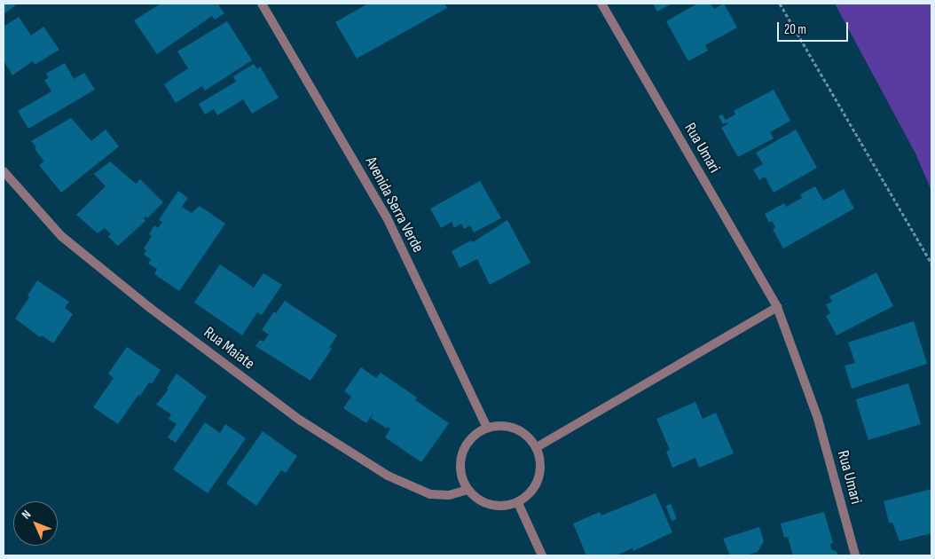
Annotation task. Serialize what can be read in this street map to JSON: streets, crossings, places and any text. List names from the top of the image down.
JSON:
{
  "streets": {
    "street": ["Rua Umari", "Avenida Serra Verde", "Rua Maiate"]
  },
  "crossings": [
    ["Avenida Serra Verde", "Rua Maiate"]
  ],
  "scale_bar": "20 m",
  "north": "top left"
}
